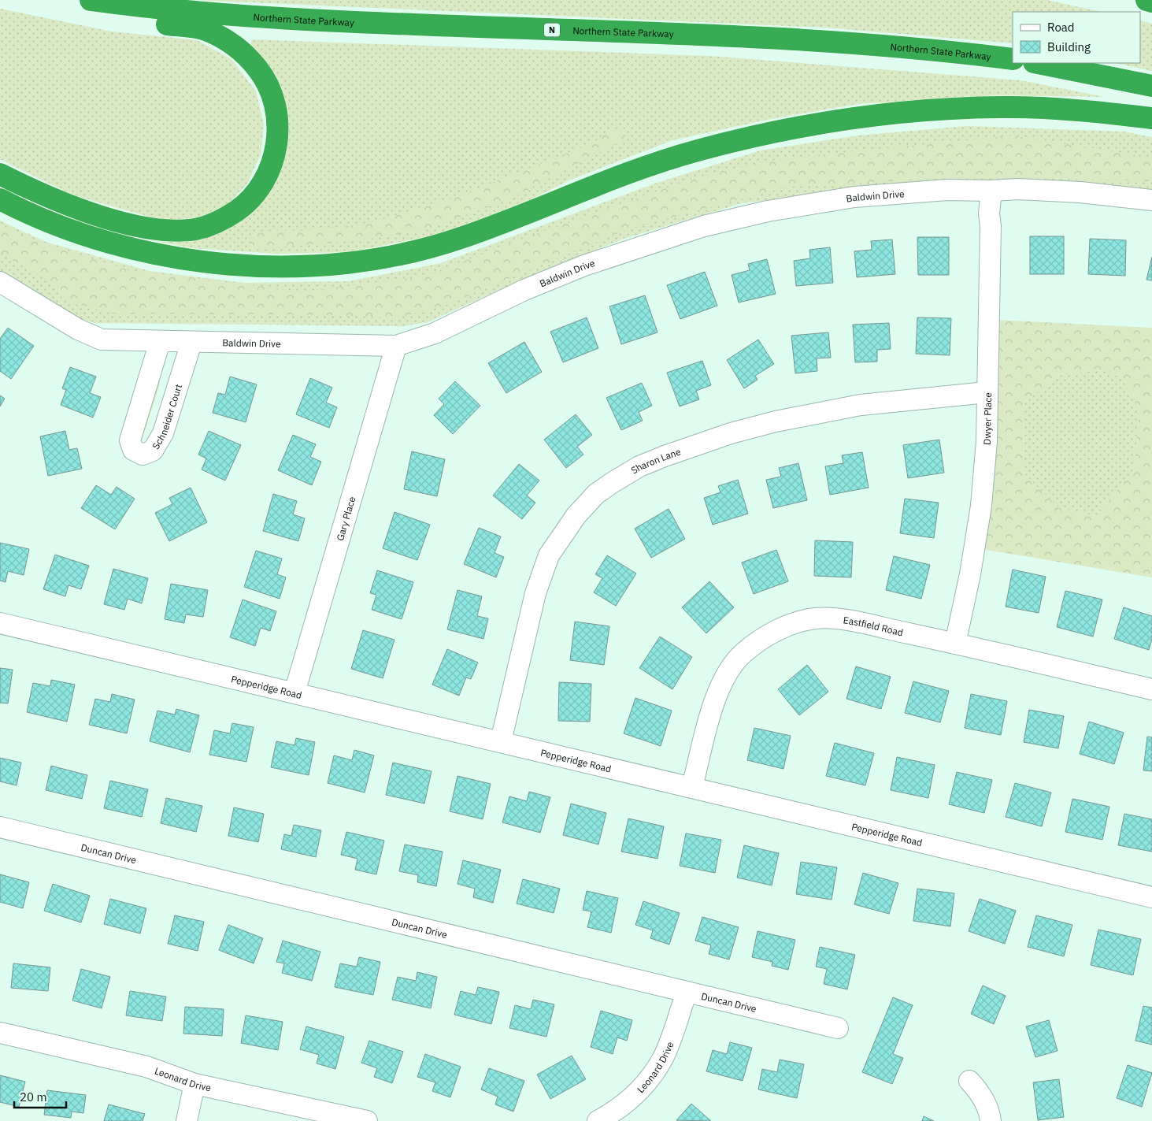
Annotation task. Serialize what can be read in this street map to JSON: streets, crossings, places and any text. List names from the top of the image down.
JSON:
{
  "streets": {
    "highway": ["Northern State Parkway", "N"],
    "street": [
      "Baldwin Drive",
      "Schneider Court",
      "Dwyer Place",
      "Sharon Lane",
      "Gary Place",
      "Eastfield Road",
      "Pepperidge Road",
      "Duncan Drive",
      "Leonard Drive"
    ]
  },
  "crossings": [
    ["Baldwin Drive", "Schneider Court"],
    ["Baldwin Drive", "Dwyer Place"],
    ["Baldwin Drive", "Gary Place"],
    ["Dwyer Place", "Sharon Lane"],
    ["Dwyer Place", "Eastfield Road"],
    ["Sharon Lane", "Pepperidge Road"],
    ["Gary Place", "Pepperidge Road"],
    ["Eastfield Road", "Pepperidge Road"],
    ["Duncan Drive", "Leonard Drive"]
  ],
  "legend": ["Road", "Building"],
  "scale_bar": "20 m"
}
